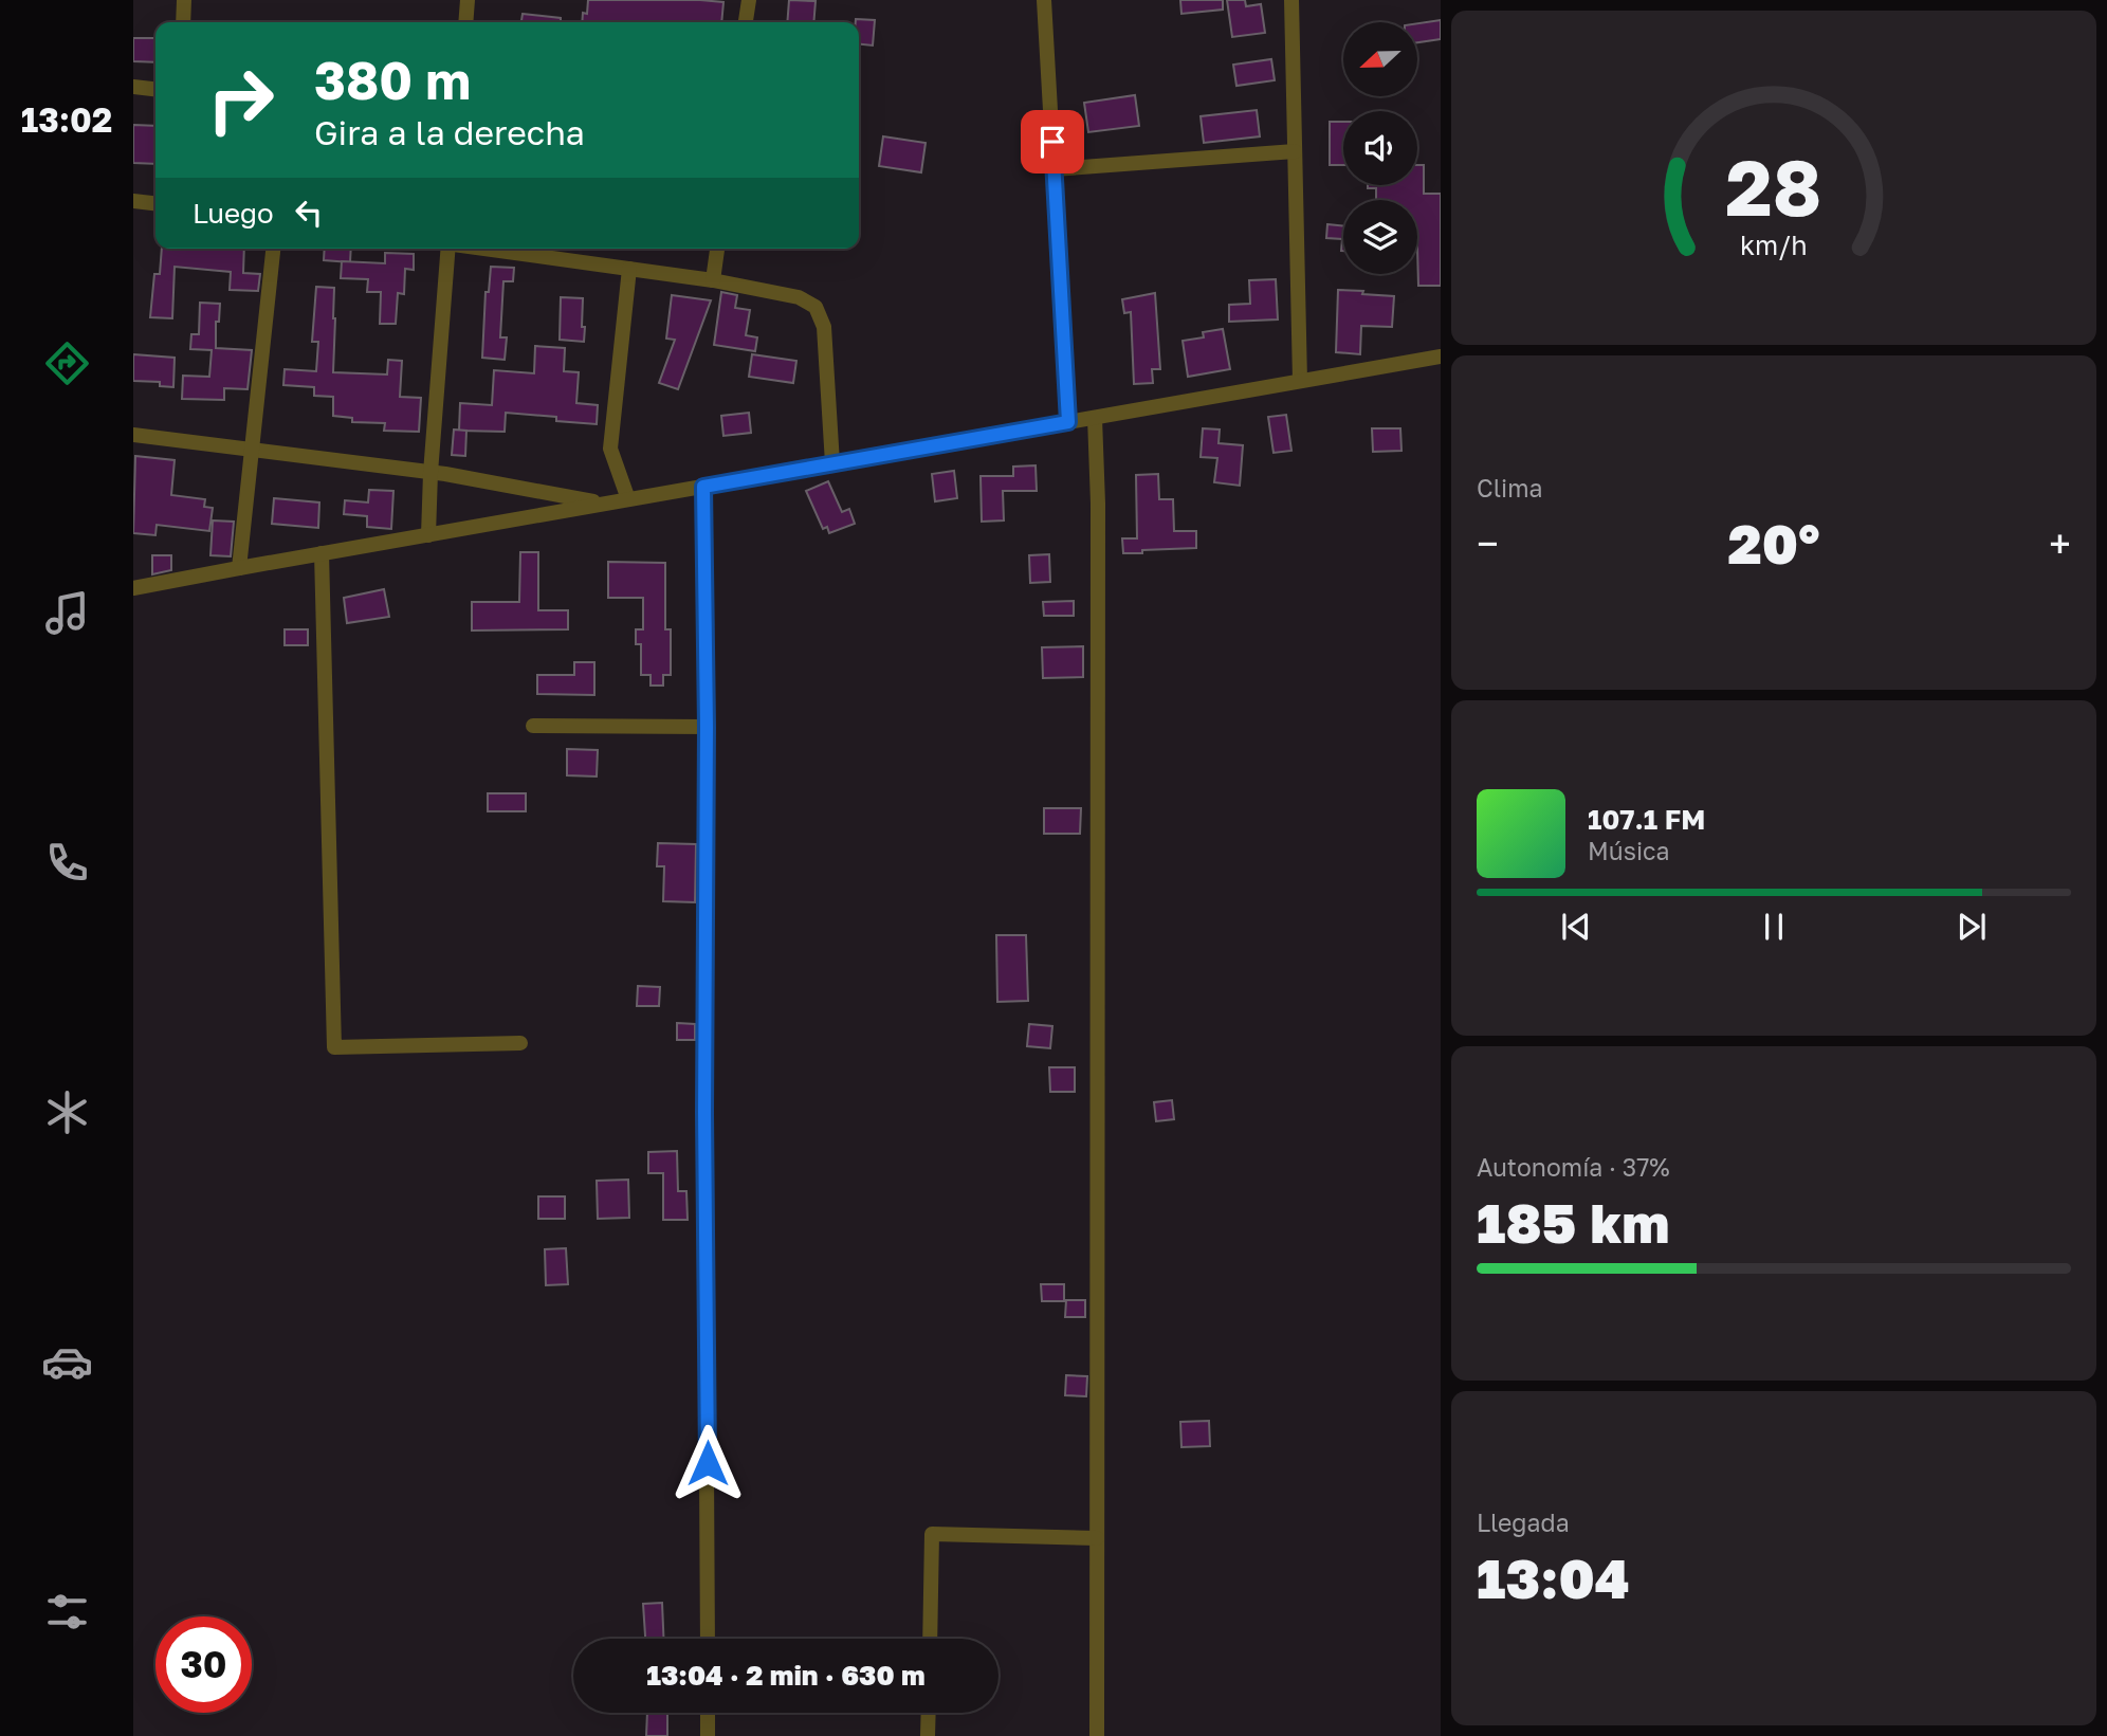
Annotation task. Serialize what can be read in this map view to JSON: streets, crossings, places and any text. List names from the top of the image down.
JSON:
{
  "north": "left",
  "page": {
    "tabs": "13:02",
    "turn": ["380 m", "Gira a la derecha"],
    "then": "Luego",
    "tile": [
      "Clima",
      ["Autonomía · 37%", "185 km"],
      ["Llegada", "13:04"]
    ],
    "heat": ["−", "20°", "+"],
    "song": ["107.1 FM", "Música"],
    "limit": "30",
    "trip": "13:04 · 2 min · 630 m",
    "gauge": ["28", "km/h"]
  }
}
